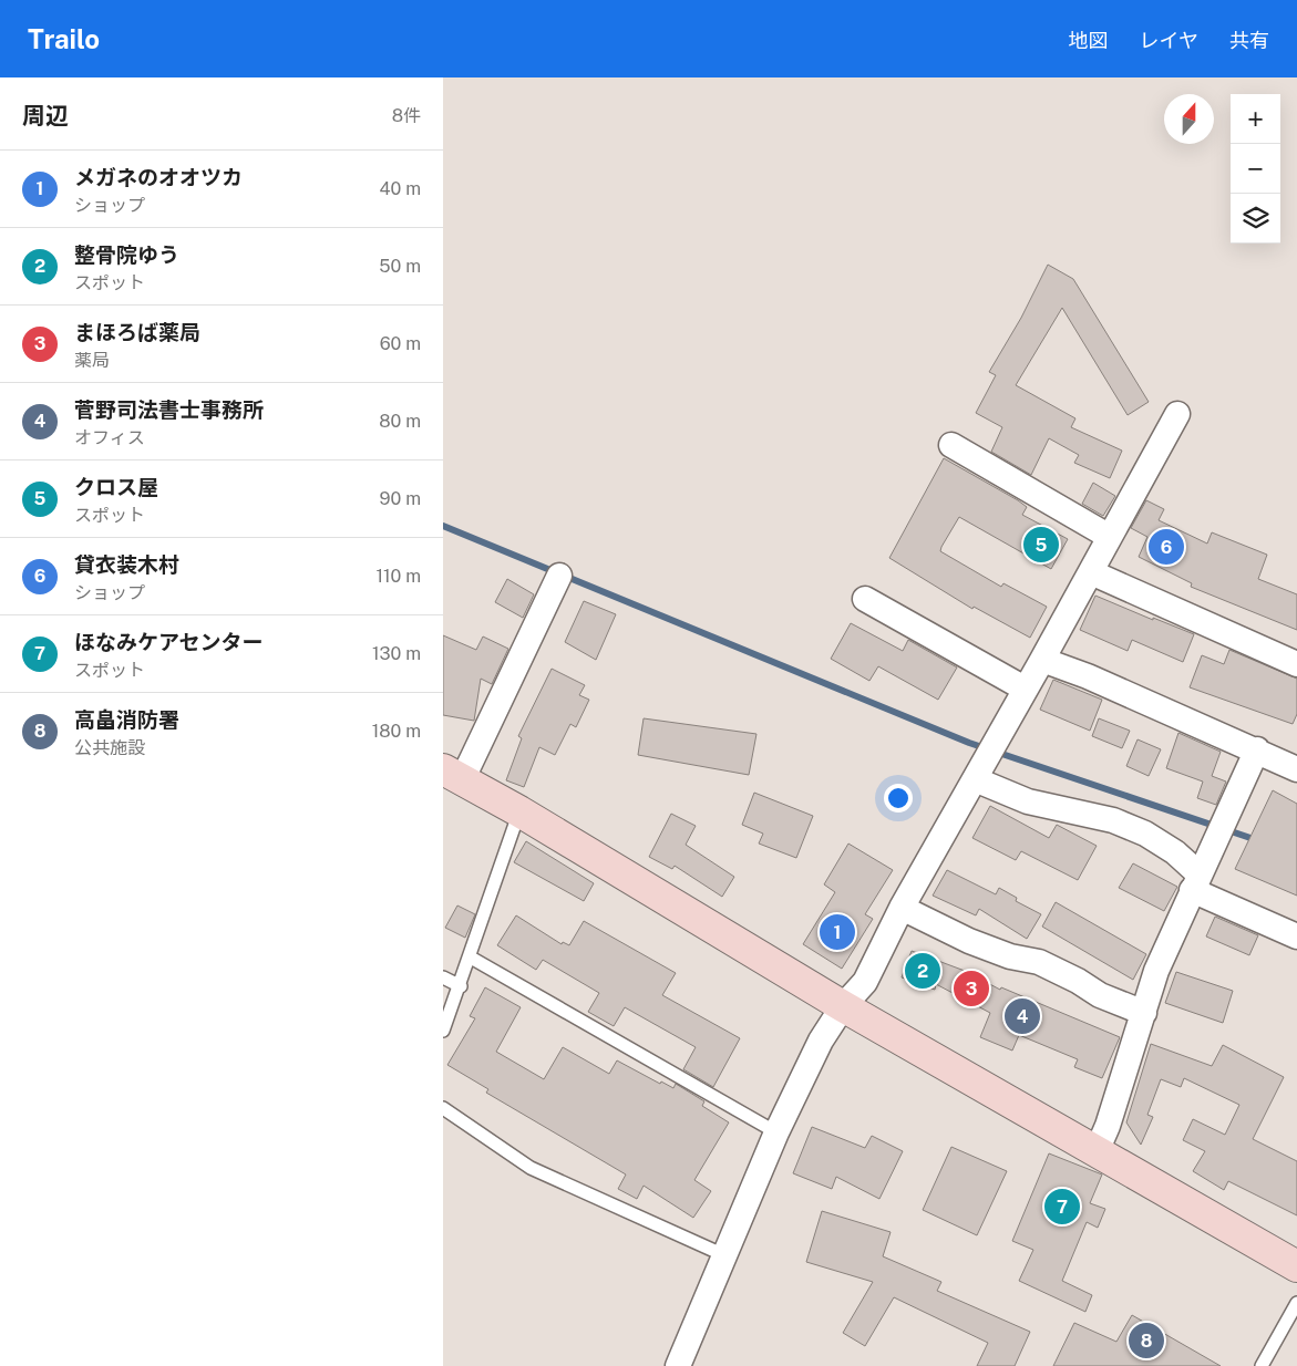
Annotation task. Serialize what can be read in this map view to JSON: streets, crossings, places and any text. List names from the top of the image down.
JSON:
{
  "north": "top",
  "page": {
    "header": "Trailo",
    "nav": ["地図", "レイヤ", "共有"],
    "heading": ["周辺", "8件"],
    "map_buttons": ["+", "−"],
    "list": [
      {
        "mark": "1",
        "name": "メガネのオオツカ",
        "note": "ショップ",
        "value": "40 m"
      },
      {
        "mark": "2",
        "name": "整骨院ゆう",
        "note": "スポット",
        "value": "50 m"
      },
      {
        "mark": "3",
        "name": "まほろば薬局",
        "note": "薬局",
        "value": "60 m"
      },
      {
        "mark": "4",
        "name": "菅野司法書士事務所",
        "note": "オフィス",
        "value": "80 m"
      },
      {
        "mark": "5",
        "name": "クロス屋",
        "note": "スポット",
        "value": "90 m"
      },
      {
        "mark": "6",
        "name": "貸衣装木村",
        "note": "ショップ",
        "value": "110 m"
      },
      {
        "mark": "7",
        "name": "ほなみケアセンター",
        "note": "スポット",
        "value": "130 m"
      },
      {
        "mark": "8",
        "name": "高畠消防署",
        "note": "公共施設",
        "value": "180 m"
      }
    ],
    "pins": [
      "5",
      "6",
      "1",
      "2",
      "3",
      "4",
      "7",
      "8"
    ]
  }
}
